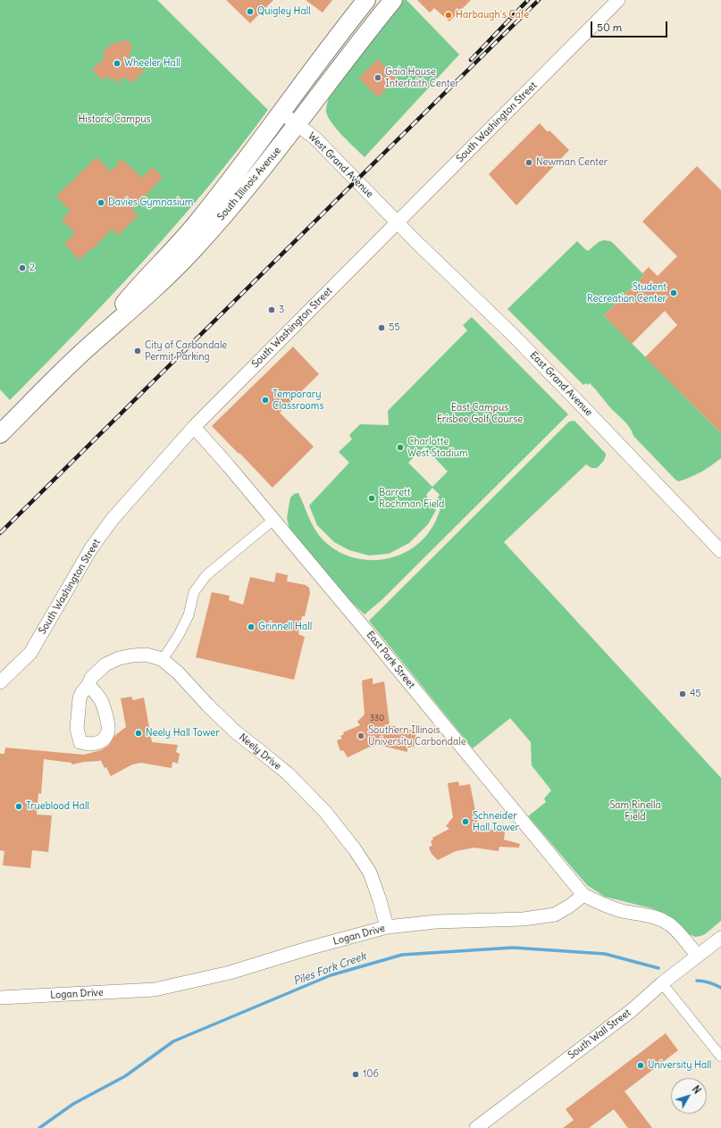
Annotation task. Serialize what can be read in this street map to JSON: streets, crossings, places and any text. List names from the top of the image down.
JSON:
{
  "streets": {
    "highway": ["South Illinois Avenue"],
    "street": [
      "South Washington Street",
      "West Grand Avenue",
      "East Grand Avenue",
      "East Park Street",
      "Neely Drive",
      "Logan Drive",
      "South Wall Street"
    ]
  },
  "crossings": [
    ["South Washington Street", "West Grand Avenue"],
    ["South Washington Street", "East Grand Avenue"],
    ["South Washington Street", "East Park Street"],
    ["West Grand Avenue", "South Illinois Avenue"],
    ["West Grand Avenue", "East Grand Avenue"],
    ["East Park Street", "Logan Drive"],
    ["Neely Drive", "Logan Drive"]
  ],
  "water": ["Piles Fork Creek"],
  "parks": ["Historic Campus", "East Campus Frisbee Golf Course", "Sam Rinella Field"],
  "places": [
    "Quigley Hall",
    "Harbaugh's Cafe",
    "Wheeler Hall",
    "Gaia House Interfaith Center",
    "Newman Center",
    "Davies Gymnasium",
    "2",
    "Student Recreation Center",
    "3",
    "55",
    "City of Carbondale Permit Parking",
    "Temporary Classrooms",
    "Charlotte West Stadium",
    "Barrett Rochman Field",
    "Grinnell Hall",
    "45",
    "Neely Hall Tower",
    "Southern Illinois University Carbondale",
    "Trueblood Hall",
    "Schneider Hall Tower",
    "University Hall",
    "106"
  ],
  "house_numbers": ["330"],
  "scale_bar": "50 m",
  "north": "top right"
}
